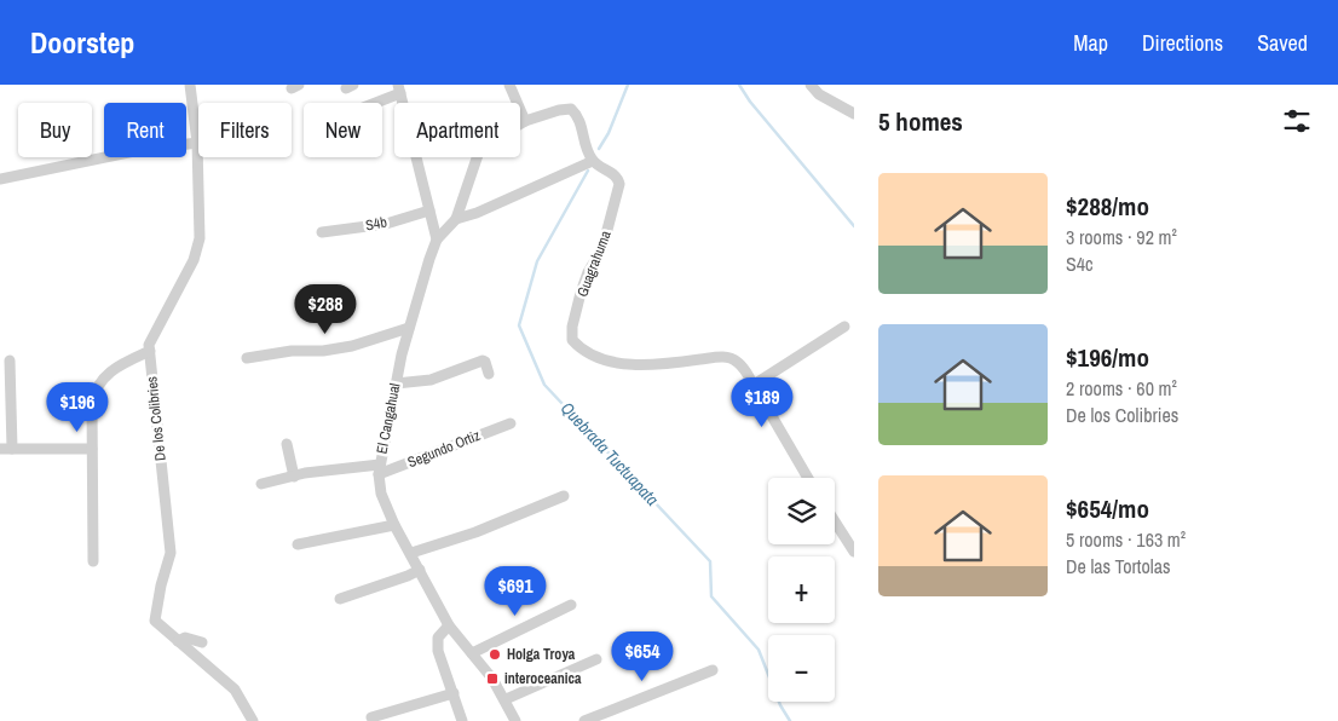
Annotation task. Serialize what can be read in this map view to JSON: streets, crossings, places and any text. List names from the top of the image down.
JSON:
{
  "streets": {
    "street": [
      "S4b",
      "Guagrahuma",
      "De los Colibries",
      "El Cangahual",
      "Segundo Ortiz"
    ]
  },
  "crossings": [
    ["El Cangahual", "Segundo Ortiz"]
  ],
  "water": ["Quebrada Tuctuapata"],
  "places": {
    "other": ["Holga Troya"],
    "transit": ["interoceanica"]
  },
  "page": {
    "header": "Doorstep",
    "nav": ["Map", "Directions", "Saved"],
    "heading": "5 homes",
    "chip": [
      "Buy",
      "Rent",
      "Filters",
      "New",
      "Apartment"
    ],
    "list": [
      {
        "name": "$288/mo",
        "note": "3 rooms · 92 m² · S4c"
      },
      {
        "name": "$196/mo",
        "note": "2 rooms · 60 m² · De los Colibries"
      },
      {
        "name": "$654/mo",
        "note": "5 rooms · 163 m² · De las Tortolas"
      }
    ],
    "price": [
      "$288",
      "$189",
      "$196",
      "$691",
      "$654"
    ],
    "map_buttons": ["+", "−"]
  }
}
